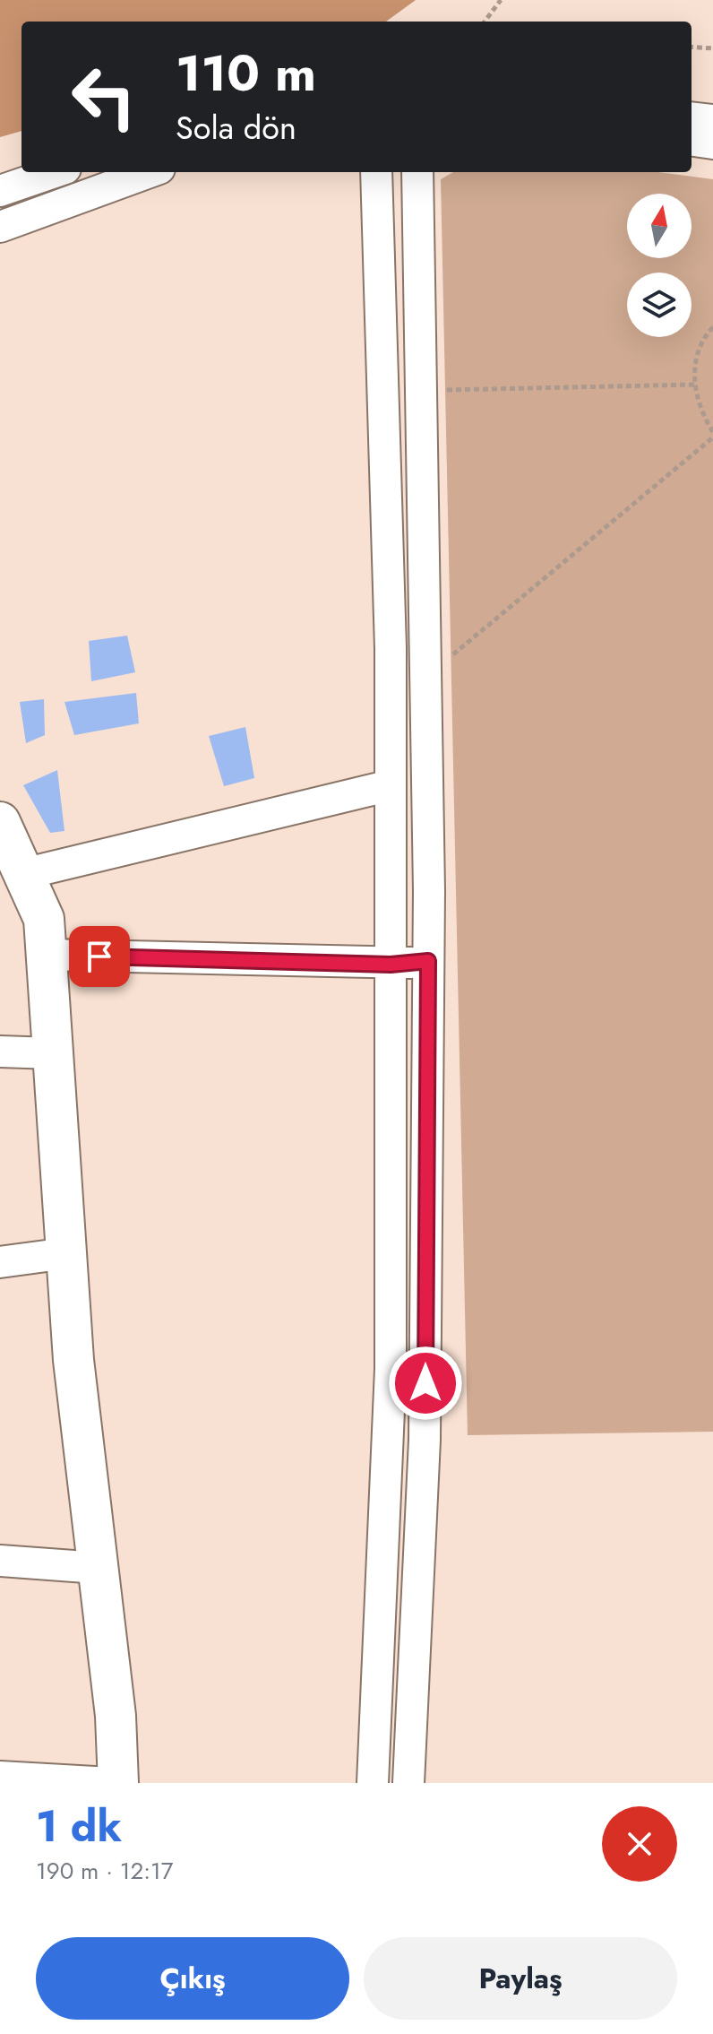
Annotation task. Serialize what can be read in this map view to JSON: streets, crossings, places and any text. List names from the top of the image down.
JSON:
{
  "north": "top",
  "page": {
    "turn": ["110 m", "Sola dön"],
    "heading": ["1 dk", "190 m · 12:17"],
    "buttons": ["Çıkış", "Paylaş"]
  }
}
